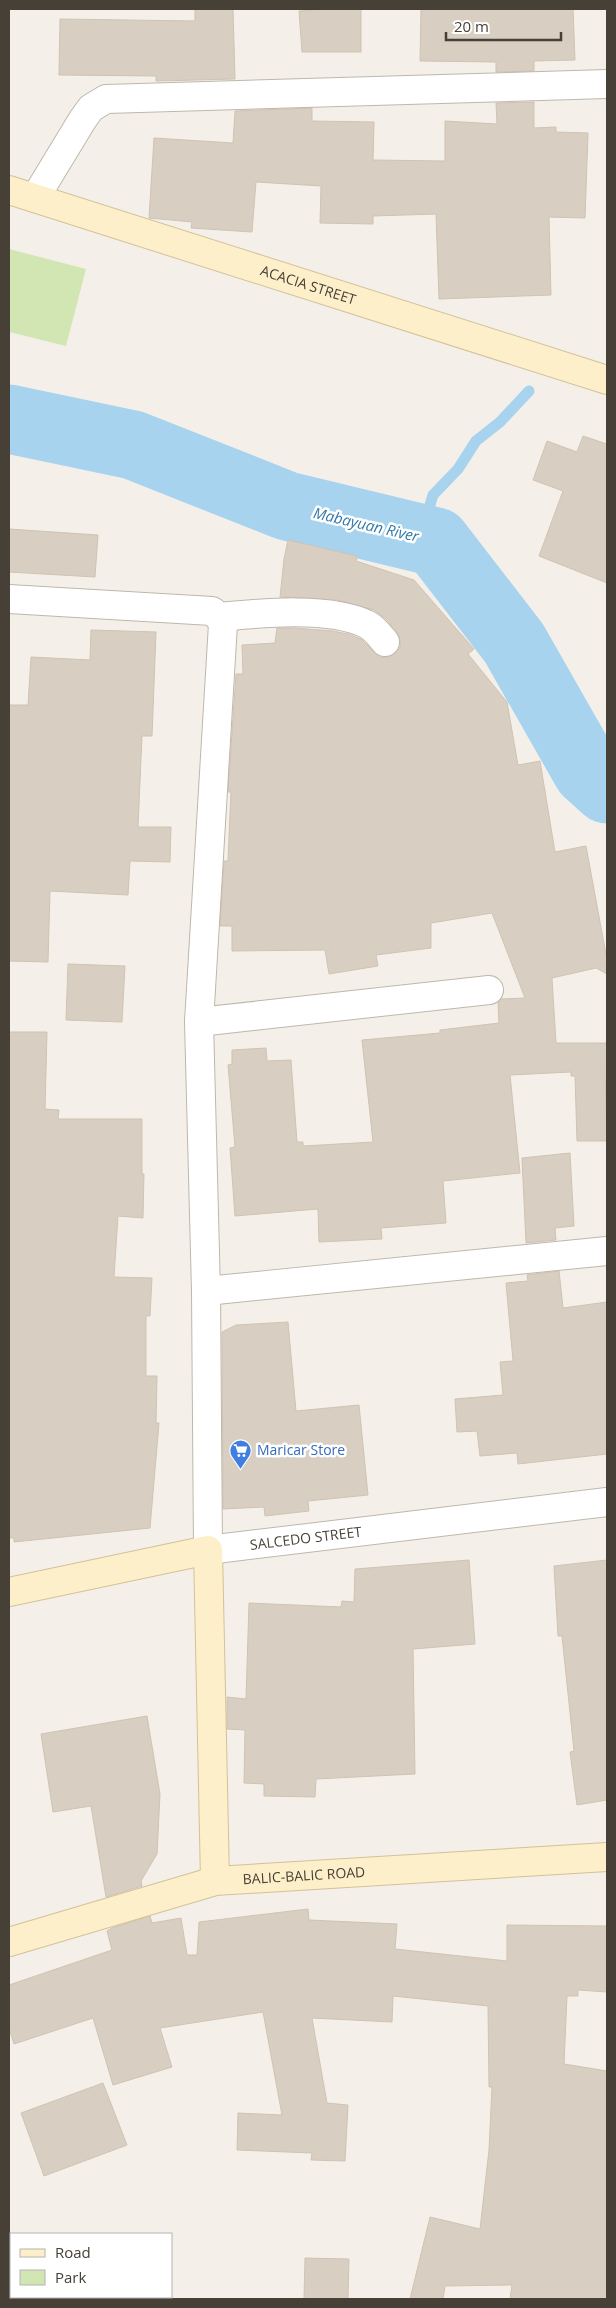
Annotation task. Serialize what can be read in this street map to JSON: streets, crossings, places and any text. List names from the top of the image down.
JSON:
{
  "streets": {
    "main road": ["ACACIA STREET", "SALCEDO STREET", "BALIC-BALIC ROAD"]
  },
  "water": ["Mabayuan River"],
  "places": {
    "supermarket": ["Maricar Store"]
  },
  "legend": ["Road", "Park"],
  "scale_bar": "20 m"
}
